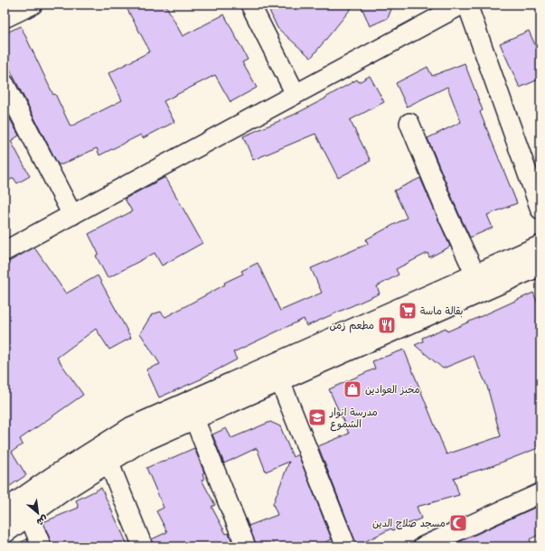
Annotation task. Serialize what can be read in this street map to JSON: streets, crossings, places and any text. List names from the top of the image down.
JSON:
{
  "places": {
    "supermarket": ["بقالة ماسة"],
    "restaurant": ["مطعم زمن"],
    "shop": ["مخبز العوادين"],
    "school or university": ["مدرسة انوار الشموع"],
    "mosque": ["مسجد صلاح الدين"]
  },
  "north": "bottom right"
}
